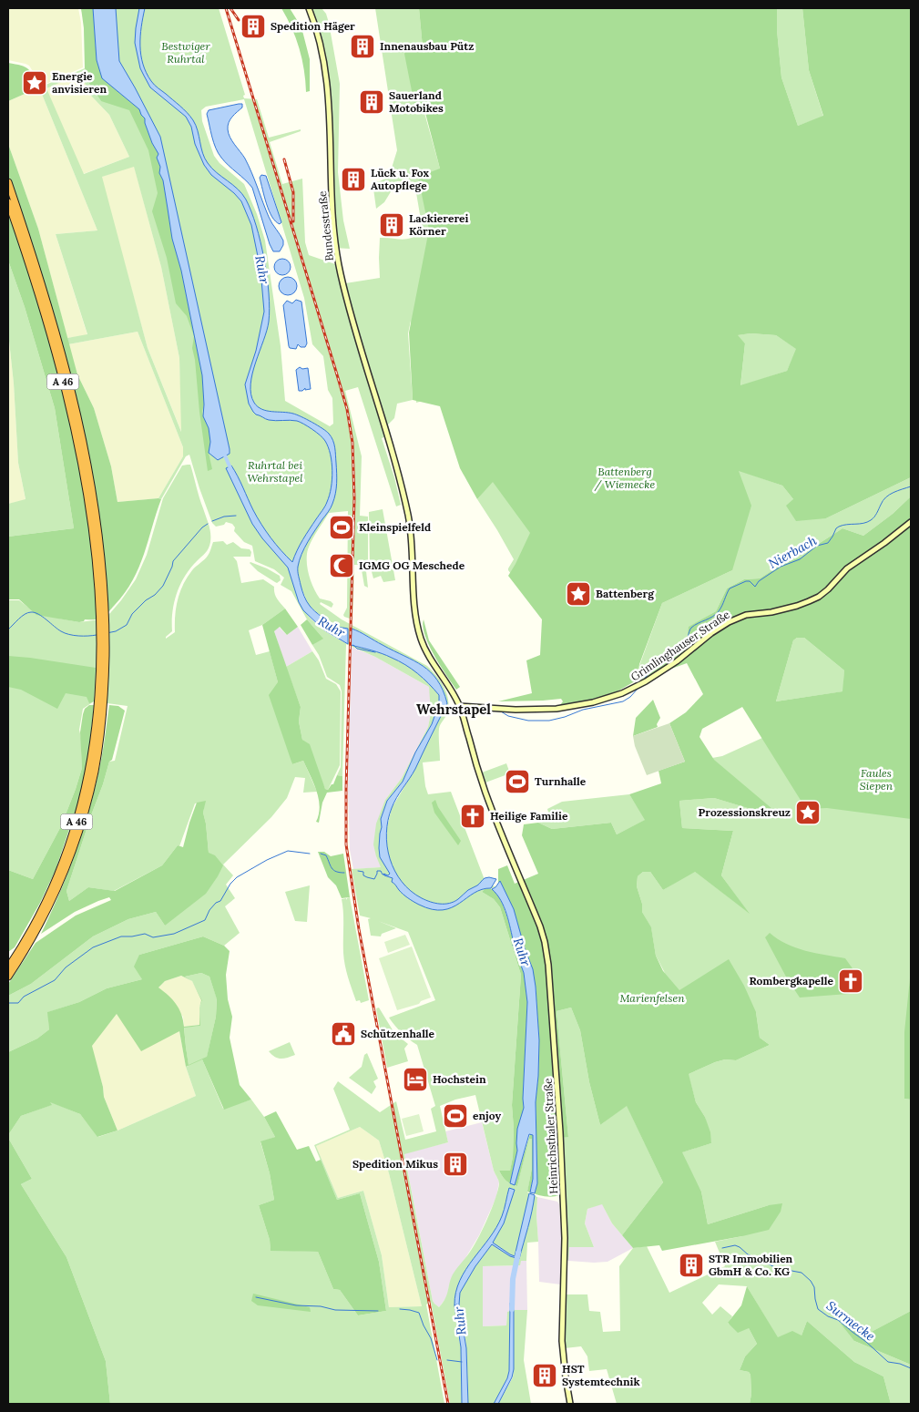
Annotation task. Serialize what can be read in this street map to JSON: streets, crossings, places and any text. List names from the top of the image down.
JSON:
{
  "streets": {
    "highway": ["A 46"],
    "main road": ["Bundesstraße", "Grimlinghauser Straße", "Heinrichsthaler Straße"]
  },
  "crossings": [
    ["Bundesstraße", "Grimlinghauser Straße"],
    ["Bundesstraße", "Heinrichsthaler Straße"],
    ["Grimlinghauser Straße", "Heinrichsthaler Straße"]
  ],
  "districts": ["Wehrstapel"],
  "water": ["Ruhr", "Nierbach", "Surmecke"],
  "parks": [
    "Bestwiger Ruhrtal",
    "Ruhrtal bei Wehrstapel",
    "Battenberg / Wiemecke",
    "Faules Siepen",
    "Marienfelsen"
  ],
  "places": {
    "building": [
      "Spedition Häger",
      "Innenausbau Pütz",
      "Sauerland Motobikes",
      "Lück u. Fox Autopflege",
      "Lackiererei Körner",
      "Spedition Mikus",
      "STR Immobilien GbmH & Co. KG",
      "HST Systemtechnik"
    ],
    "place": ["Energie anvisieren", "Battenberg", "Prozessionskreuz"],
    "sports": ["Kleinspielfeld", "Turnhalle", "enjoy"],
    "mosque": ["IGMG OG Meschede"],
    "church": ["Heilige Familie", "Rombergkapelle"],
    "public building": ["Schützenhalle"],
    "hotel": ["Hochstein"]
  }
}
